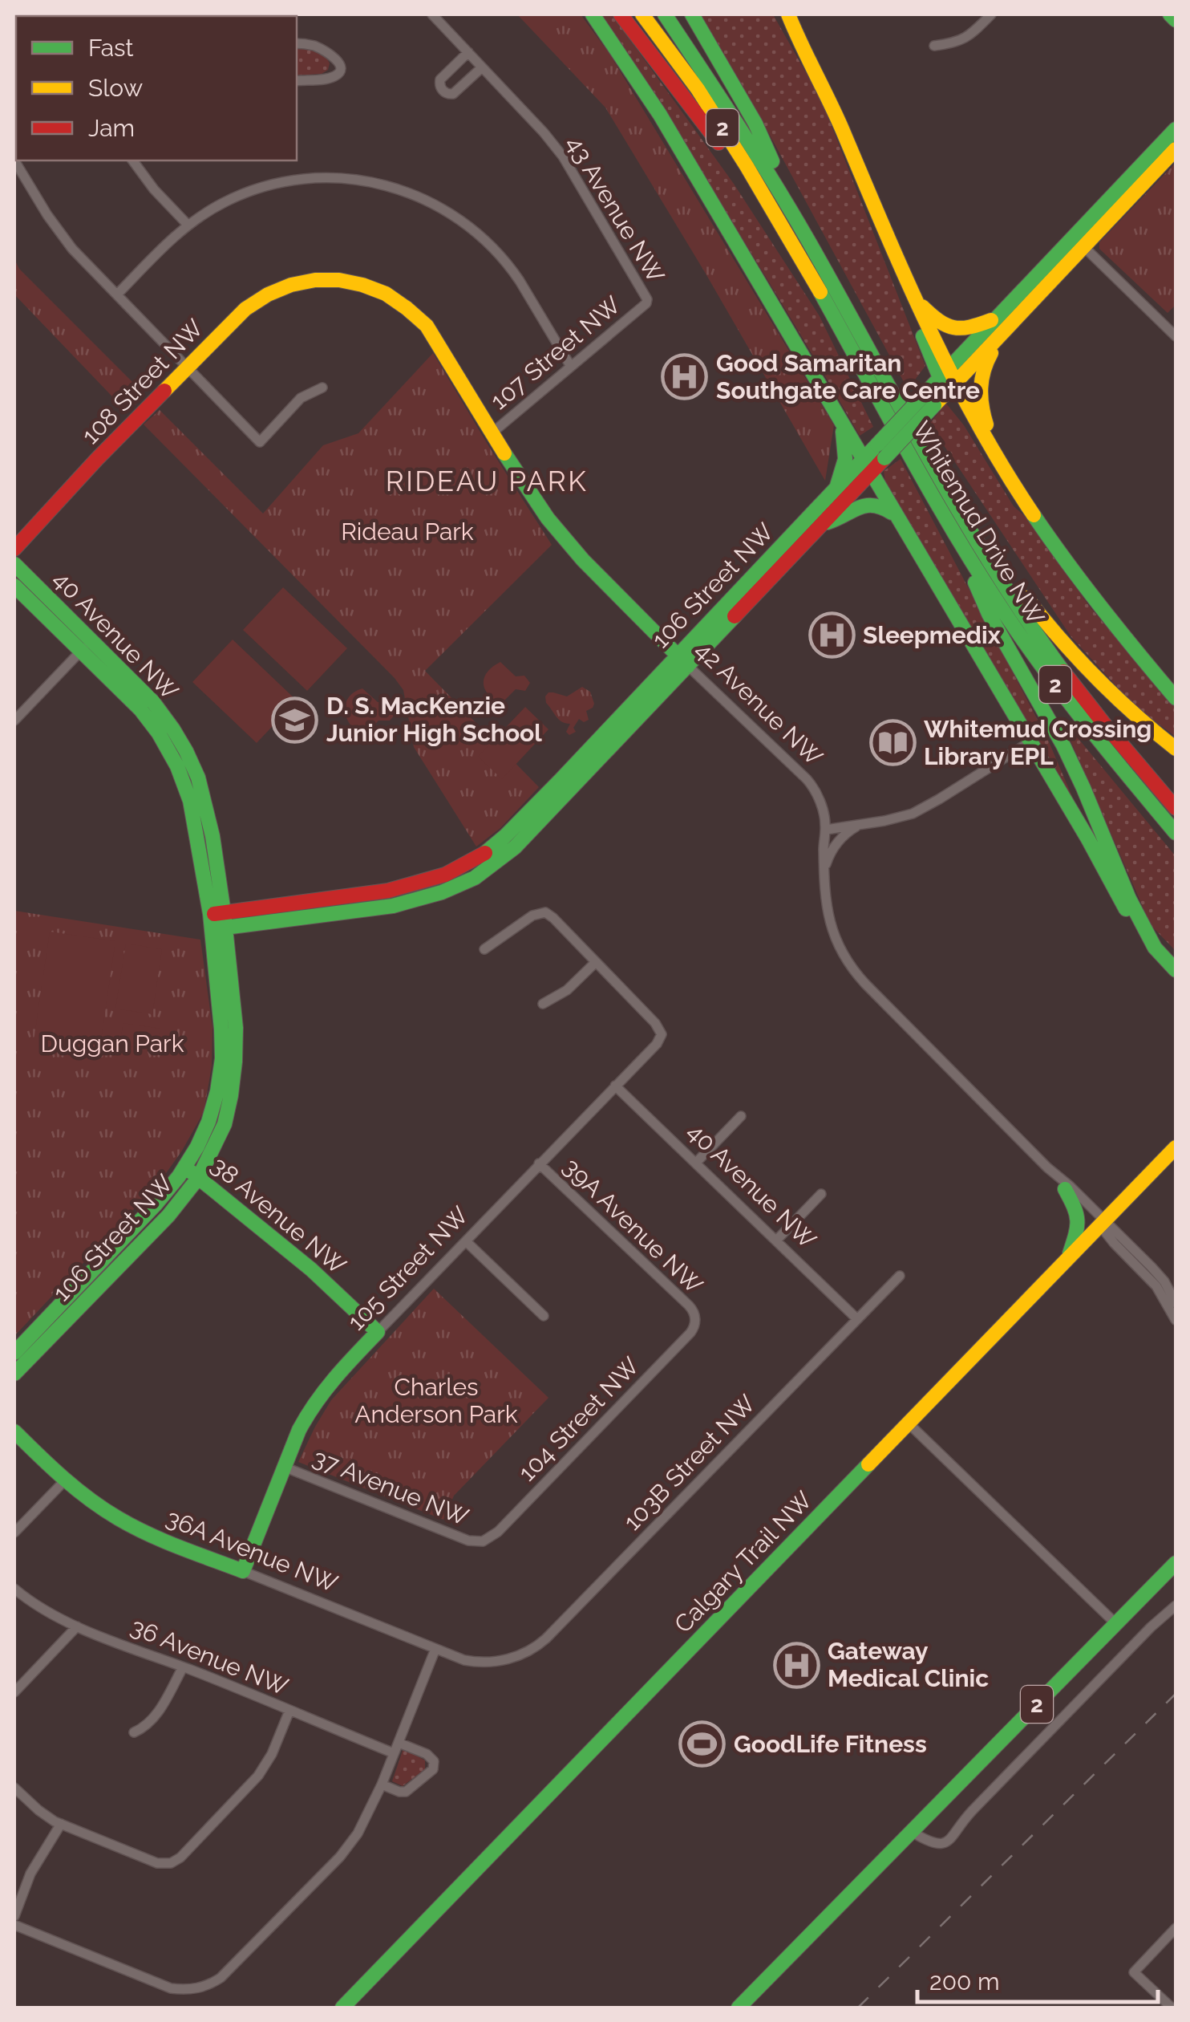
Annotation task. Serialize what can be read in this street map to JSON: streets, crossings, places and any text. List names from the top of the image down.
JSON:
{
  "streets": {
    "main road": [
      "2",
      "108 Street NW",
      "Whitemud Drive NW",
      "106 Street NW",
      "40 Avenue NW",
      "42 Avenue NW",
      "38 Avenue NW",
      "105 Street NW",
      "36A Avenue NW",
      "Calgary Trail NW"
    ],
    "street": [
      "43 Avenue NW",
      "107 Street NW",
      "39A Avenue NW",
      "104 Street NW",
      "103B Street NW",
      "37 Avenue NW",
      "36 Avenue NW"
    ]
  },
  "crossings": [
    ["43 Avenue NW", "107 Street NW"],
    ["107 Street NW", "42 Avenue NW"],
    ["108 Street NW", "42 Avenue NW"],
    ["106 Street NW", "40 Avenue NW"],
    ["106 Street NW", "42 Avenue NW"],
    ["106 Street NW", "38 Avenue NW"],
    ["40 Avenue NW", "105 Street NW"],
    ["40 Avenue NW", "103B Street NW"],
    ["42 Avenue NW", "Calgary Trail NW"],
    ["38 Avenue NW", "105 Street NW"],
    ["39A Avenue NW", "105 Street NW"],
    ["39A Avenue NW", "104 Street NW"],
    ["105 Street NW", "37 Avenue NW"],
    ["105 Street NW", "36A Avenue NW"],
    ["104 Street NW", "37 Avenue NW"],
    ["103B Street NW", "36A Avenue NW"]
  ],
  "districts": ["RIDEAU PARK"],
  "parks": ["Rideau Park", "Duggan Park", "Charles Anderson Park"],
  "places": {
    "hospital": ["Good Samaritan Southgate Care Centre", "Sleepmedix", "Gateway Medical Clinic"],
    "school or university": ["D. S. MacKenzie Junior High School"],
    "library": ["Whitemud Crossing Library EPL"],
    "sports": ["GoodLife Fitness"]
  },
  "legend": ["Fast", "Slow", "Jam"],
  "scale_bar": "200 m"
}
